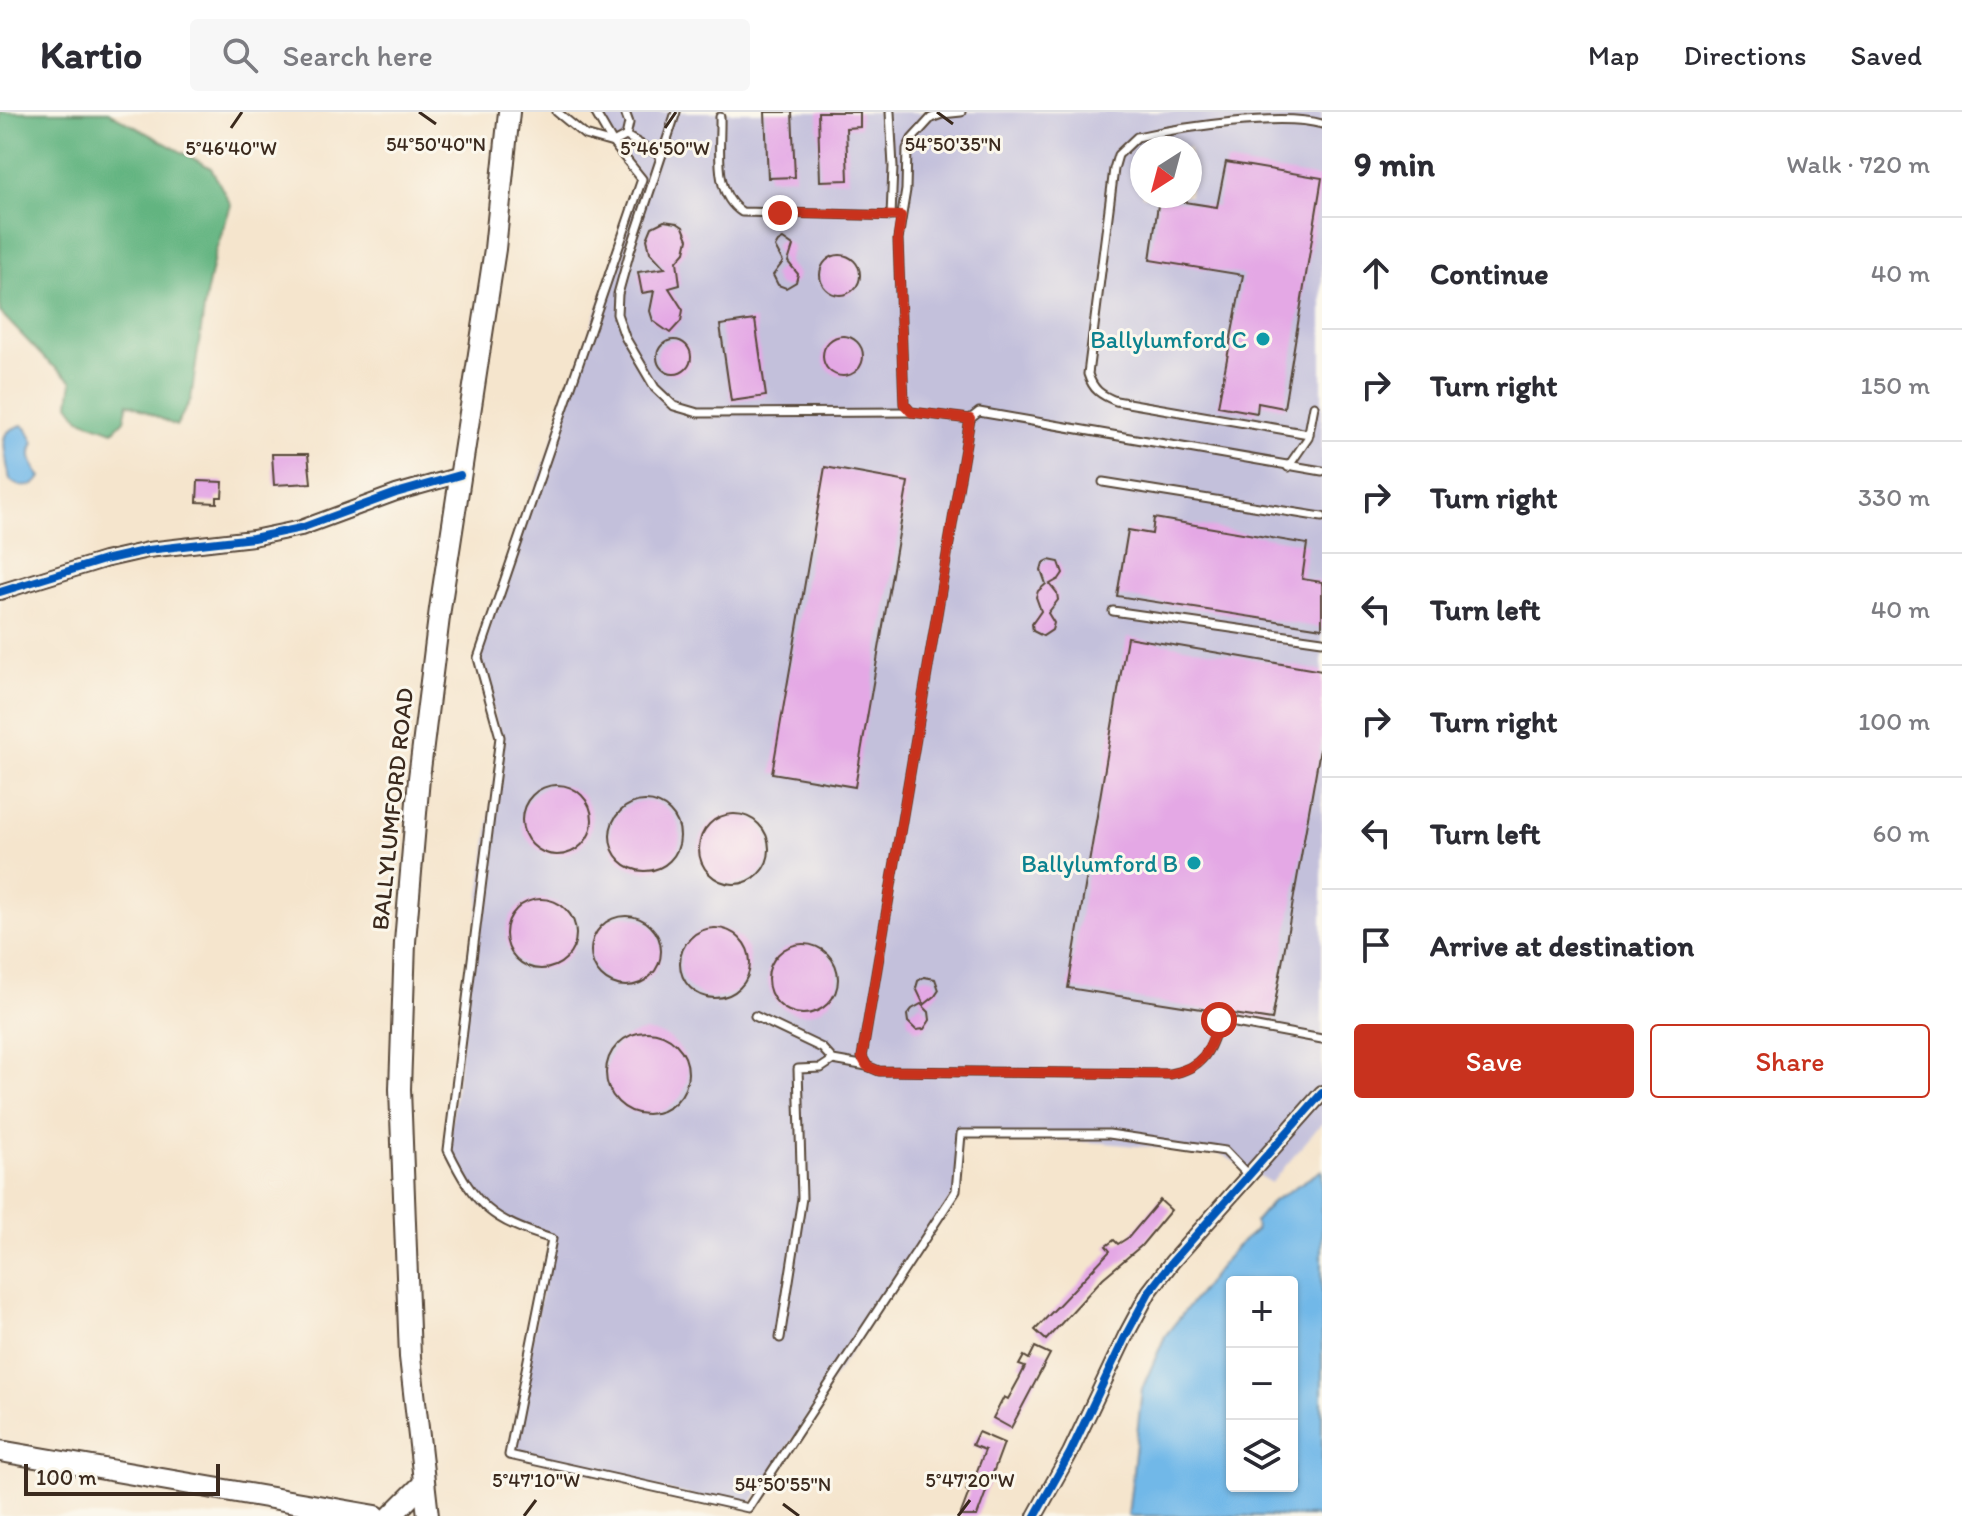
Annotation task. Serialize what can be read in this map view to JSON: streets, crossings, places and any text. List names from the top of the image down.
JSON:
{
  "streets": {
    "main road": ["BALLYLUMFORD ROAD"]
  },
  "places": ["Ballylumford C", "Ballylumford B"],
  "scale_bar": "100 m",
  "north": "bottom left",
  "page": {
    "header": "Kartio",
    "search": "Search here",
    "nav": ["Map", "Directions", "Saved"],
    "heading": ["9 min", "Walk · 720 m"],
    "list": [
      ["Continue", "40 m"],
      ["Turn right", "150 m"],
      ["Turn right", "330 m"],
      ["Turn left", "40 m"],
      ["Turn right", "100 m"],
      ["Turn left", "60 m"],
      "Arrive at destination"
    ],
    "buttons": ["Save", "Share"],
    "map_buttons": ["+", "−"],
    "scale": "100 m"
  },
  "coordinates": [
    "54°50'40\"N",
    "54°50'35\"N",
    "5°46'40\"W",
    "5°46'50\"W",
    "5°47'10\"W",
    "5°47'20\"W",
    "54°50'55\"N"
  ]
}
